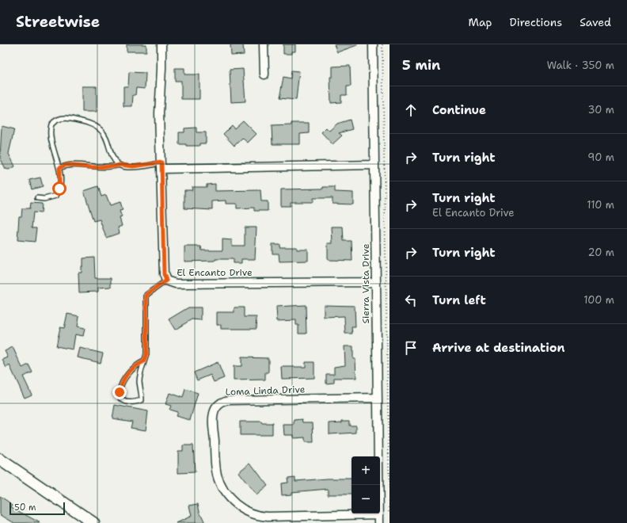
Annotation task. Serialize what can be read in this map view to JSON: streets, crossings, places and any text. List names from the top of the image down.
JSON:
{
  "streets": {
    "street": ["El Encanto Drive", "Sierra Vista Drive", "Loma Linda Drive"]
  },
  "crossings": [
    ["El Encanto Drive", "Sierra Vista Drive"],
    ["Sierra Vista Drive", "Loma Linda Drive"]
  ],
  "scale_bar": "50 m",
  "page": {
    "header": "Streetwise",
    "nav": ["Map", "Directions", "Saved"],
    "heading": ["5 min", "Walk · 350 m"],
    "list": [
      ["Continue", "30 m"],
      ["Turn right", "90 m"],
      ["Turn right", "El Encanto Drive", "110 m"],
      ["Turn right", "20 m"],
      ["Turn left", "100 m"],
      "Arrive at destination"
    ],
    "map_buttons": ["+", "−"],
    "scale": "50 m"
  }
}
